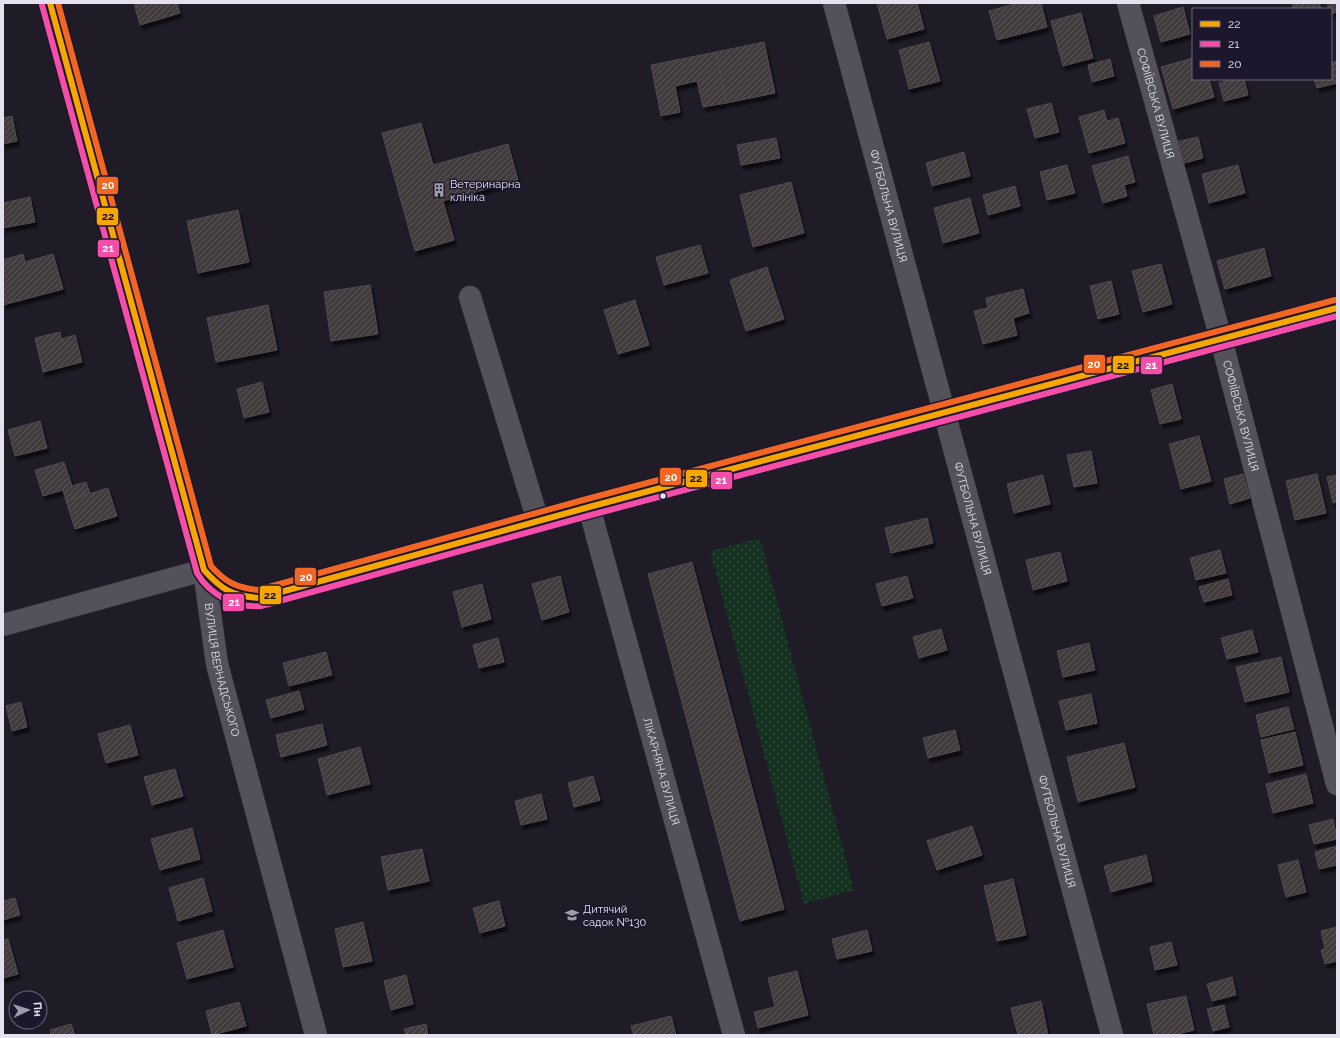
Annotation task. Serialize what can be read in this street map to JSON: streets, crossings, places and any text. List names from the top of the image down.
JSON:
{
  "streets": {
    "street": [
      "СОФІЇВСЬКА ВУЛИЦЯ",
      "ФУТБОЛЬНА ВУЛИЦЯ",
      "ВУЛИЦЯ ВЕРНАДСЬКОГО",
      "ЛІКАРНЯНА ВУЛИЦЯ"
    ]
  },
  "places": {
    "building": ["Ветеринарна клініка"],
    "school or university": ["Дитячий садок №130"]
  },
  "lines": ["transit line 22", "transit line 20", "transit line 21"],
  "legend": ["22", "21", "20"],
  "north": "right"
}
